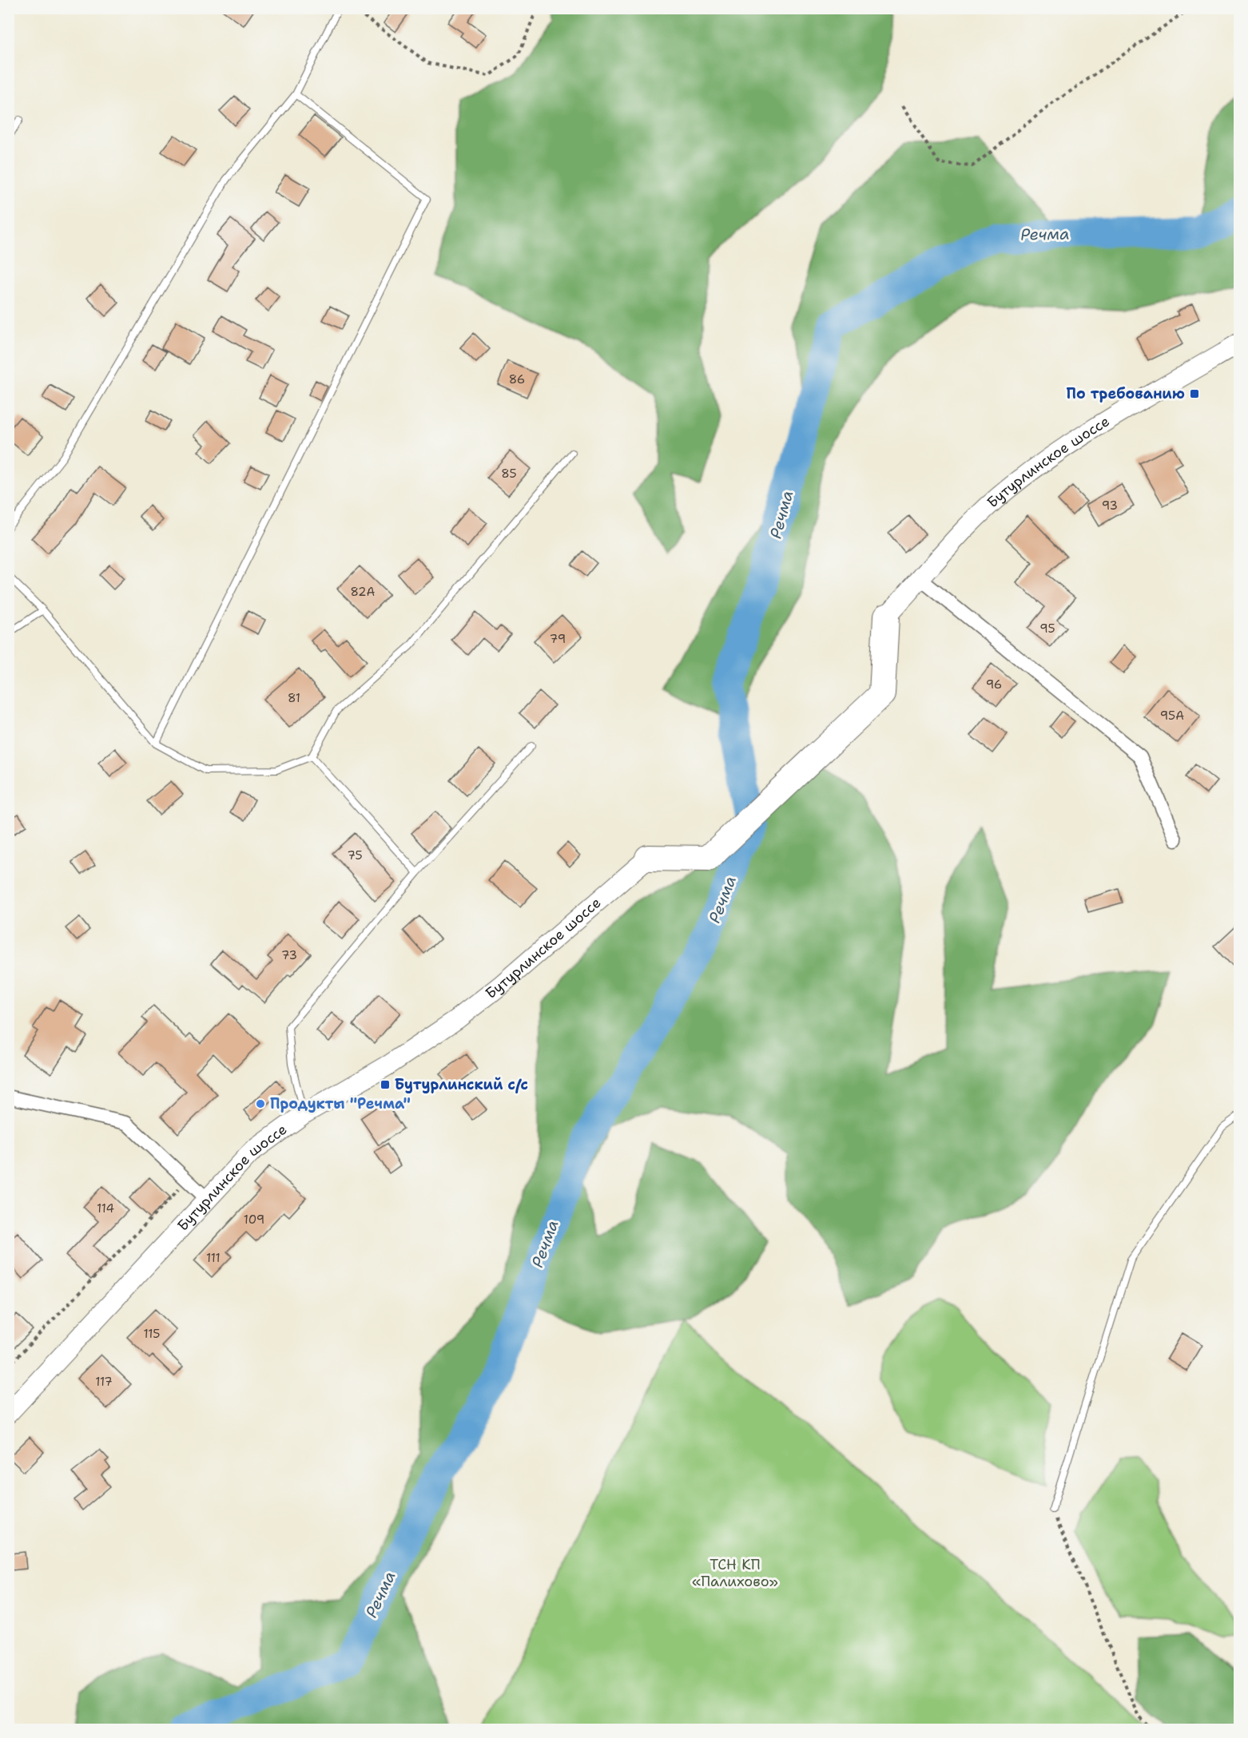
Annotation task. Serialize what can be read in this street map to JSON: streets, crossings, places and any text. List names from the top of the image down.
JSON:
{
  "streets": {
    "main road": ["Бутурлинское шоссе"]
  },
  "water": ["Речма"],
  "parks": ["ТСН КП «Палихово»"],
  "places": {
    "transit": ["По требованию", "Бутурлинский с/с"],
    "other": ["Продукты \"Речма\""]
  },
  "house_numbers": [
    "86",
    "85",
    "93",
    "82А",
    "95",
    "79",
    "96",
    "81",
    "95А",
    "75",
    "73",
    "114",
    "109",
    "111",
    "115",
    "117"
  ]
}
